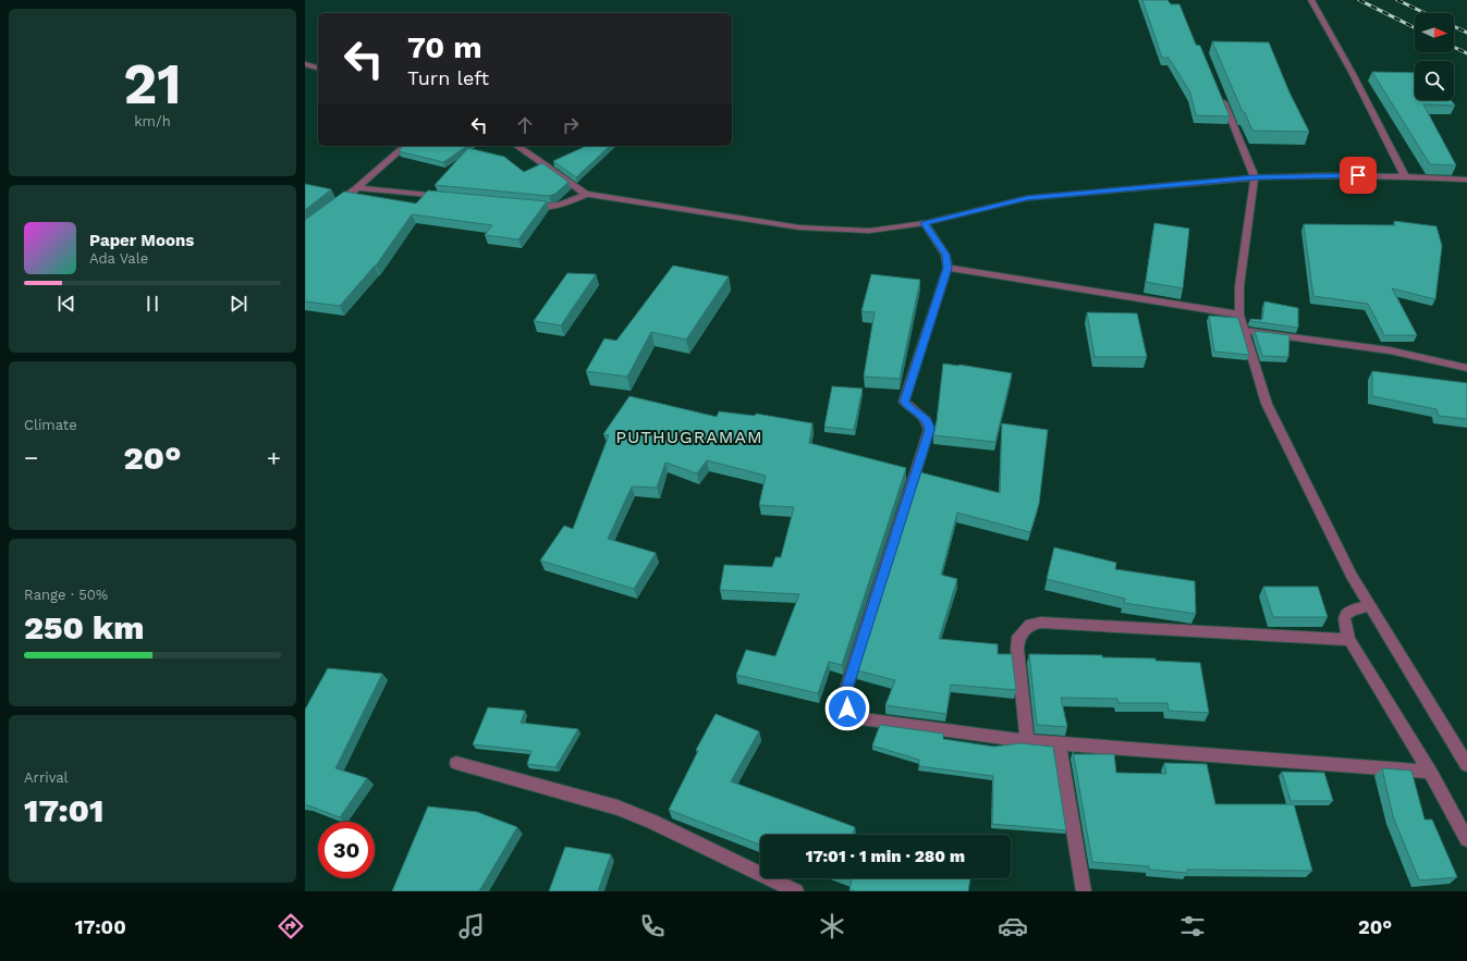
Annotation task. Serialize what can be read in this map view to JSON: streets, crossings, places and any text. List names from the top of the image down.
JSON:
{
  "districts": ["PUTHUGRAMAM"],
  "north": "right",
  "page": {
    "tile": [
      ["21", "km/h"],
      "Climate",
      ["Range · 50%", "250 km"],
      ["Arrival", "17:01"]
    ],
    "turn": ["70 m", "Turn left"],
    "song": ["Paper Moons", "Ada Vale"],
    "heat": ["−", "20°", "+"],
    "limit": "30",
    "trip": "17:01 · 1 min · 280 m",
    "tabs": ["17:00", "20°"]
  }
}
